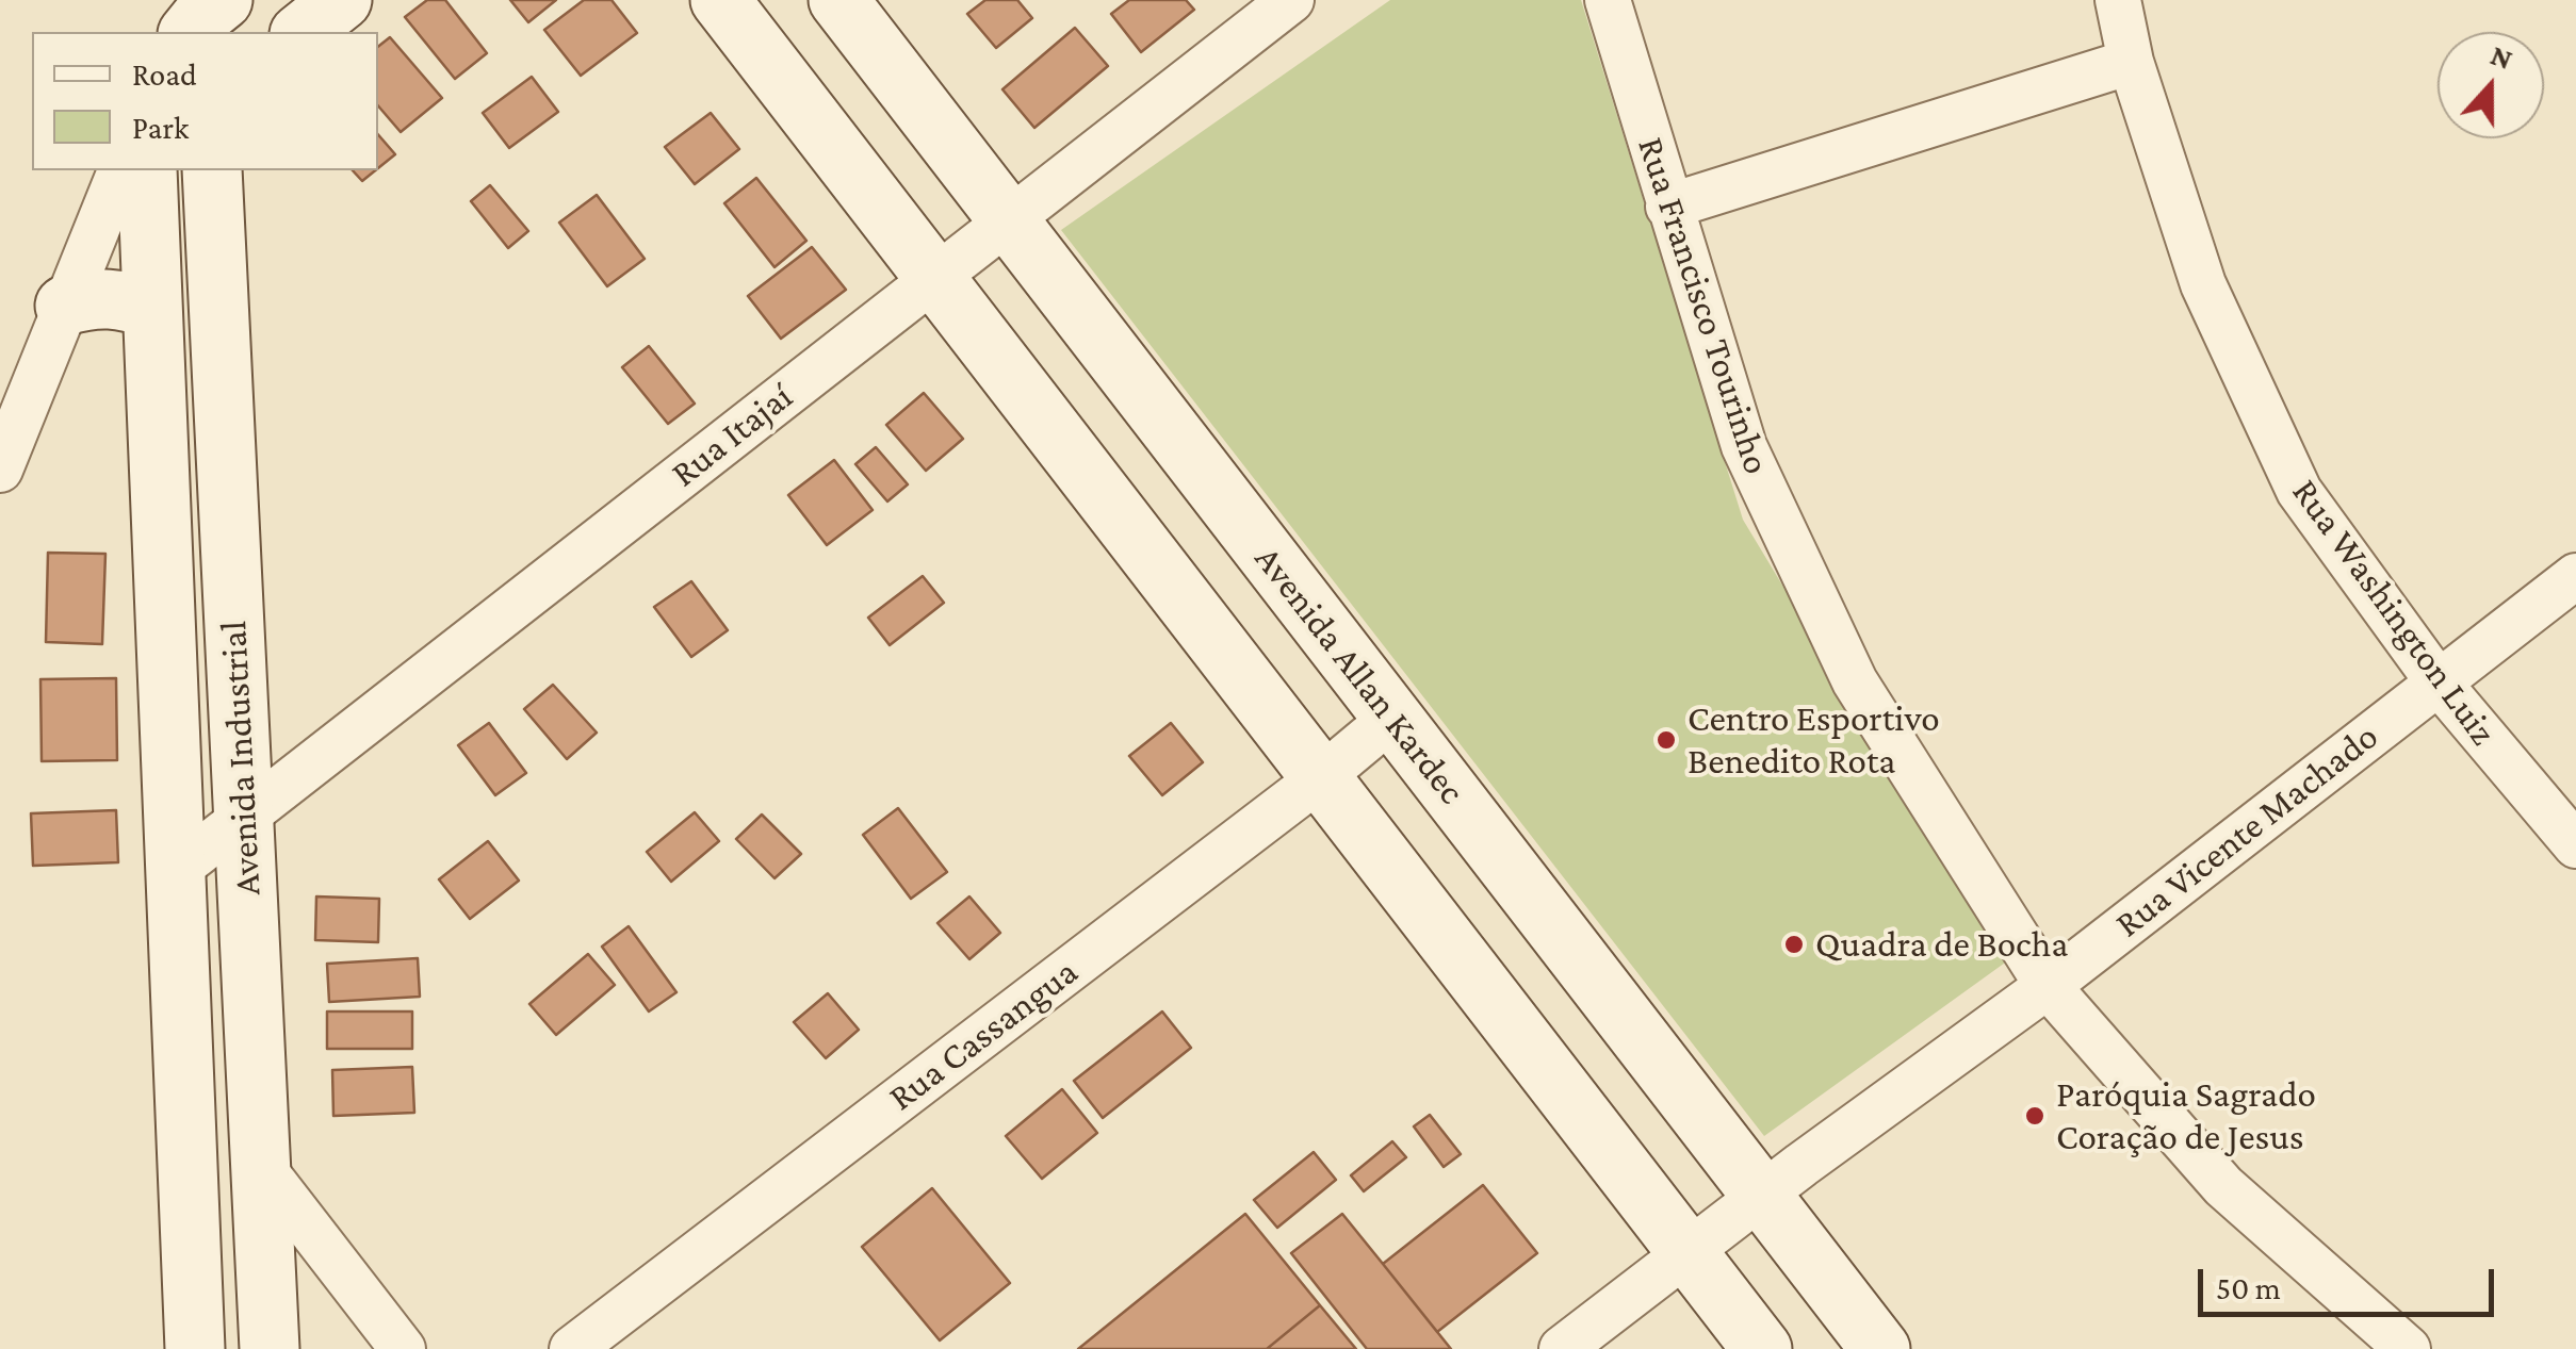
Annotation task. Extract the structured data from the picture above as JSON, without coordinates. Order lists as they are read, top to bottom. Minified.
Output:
{"streets":{"street":["Rua Francisco Tourinho","Rua Itajaí","Rua Washington Luiz","Avenida Allan Kardec","Avenida Industrial","Rua Vicente Machado","Rua Cassangua"]},"crossings":[["Rua Francisco Tourinho","Rua Vicente Machado"],["Rua Itajaí","Avenida Allan Kardec"],["Rua Itajaí","Avenida Industrial"],["Rua Washington Luiz","Rua Vicente Machado"],["Avenida Allan Kardec","Rua Vicente Machado"],["Avenida Allan Kardec","Rua Cassangua"]],"places":["Centro Esportivo Benedito Rota","Quadra de Bocha","Paróquia Sagrado Coração de Jesus"],"legend":["Road","Park"],"scale_bar":"50 m","north":"top"}
